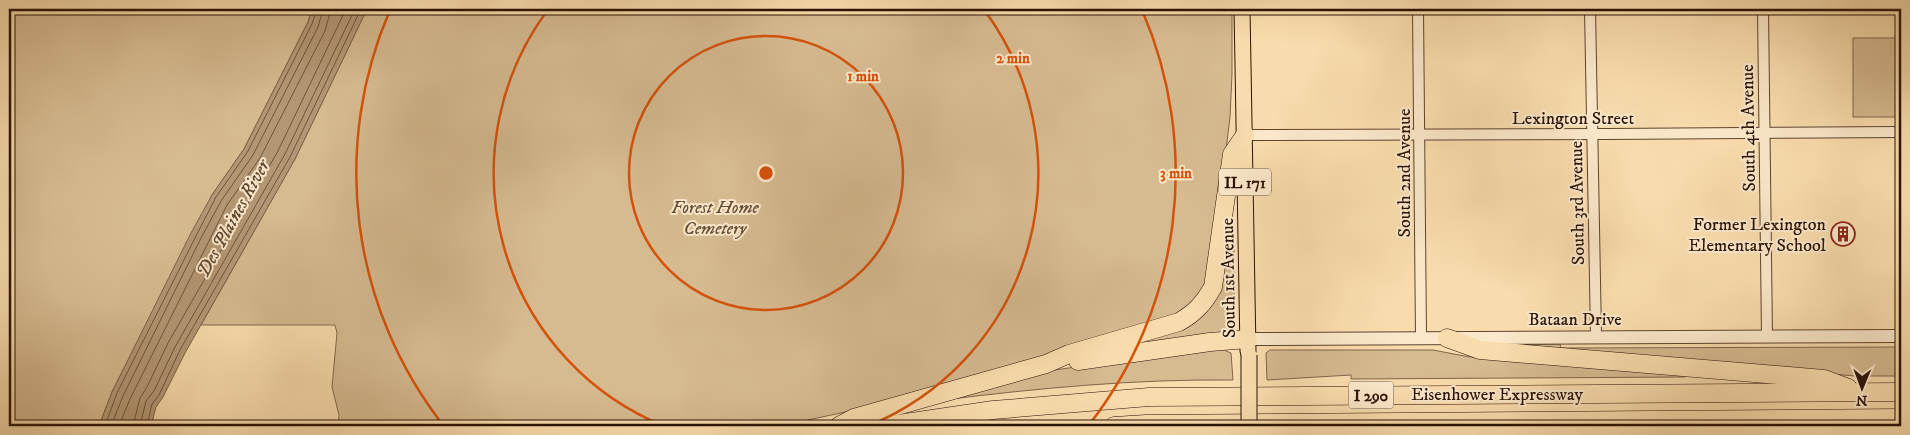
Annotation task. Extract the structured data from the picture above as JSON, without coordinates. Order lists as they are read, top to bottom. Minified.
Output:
{"streets":{"highway":["Eisenhower Expressway","I 290"],"main road":["IL 171","South 1st Avenue"],"street":["Lexington Street","South 4th Avenue","South 2nd Avenue","South 3rd Avenue","Bataan Drive"]},"crossings":[["Lexington Street","South 4th Avenue"],["Lexington Street","South 2nd Avenue"],["Lexington Street","South 3rd Avenue"],["Lexington Street","South 1st Avenue"],["South 4th Avenue","Bataan Drive"],["South 2nd Avenue","Bataan Drive"],["South 3rd Avenue","Bataan Drive"],["South 1st Avenue","Bataan Drive"]],"water":["Des Plaines River"],"parks":["Forest Home Cemetery"],"places":{"building":["Former Lexington Elementary School"]},"north":"bottom","rings":["2 min","1 min","3 min"]}
